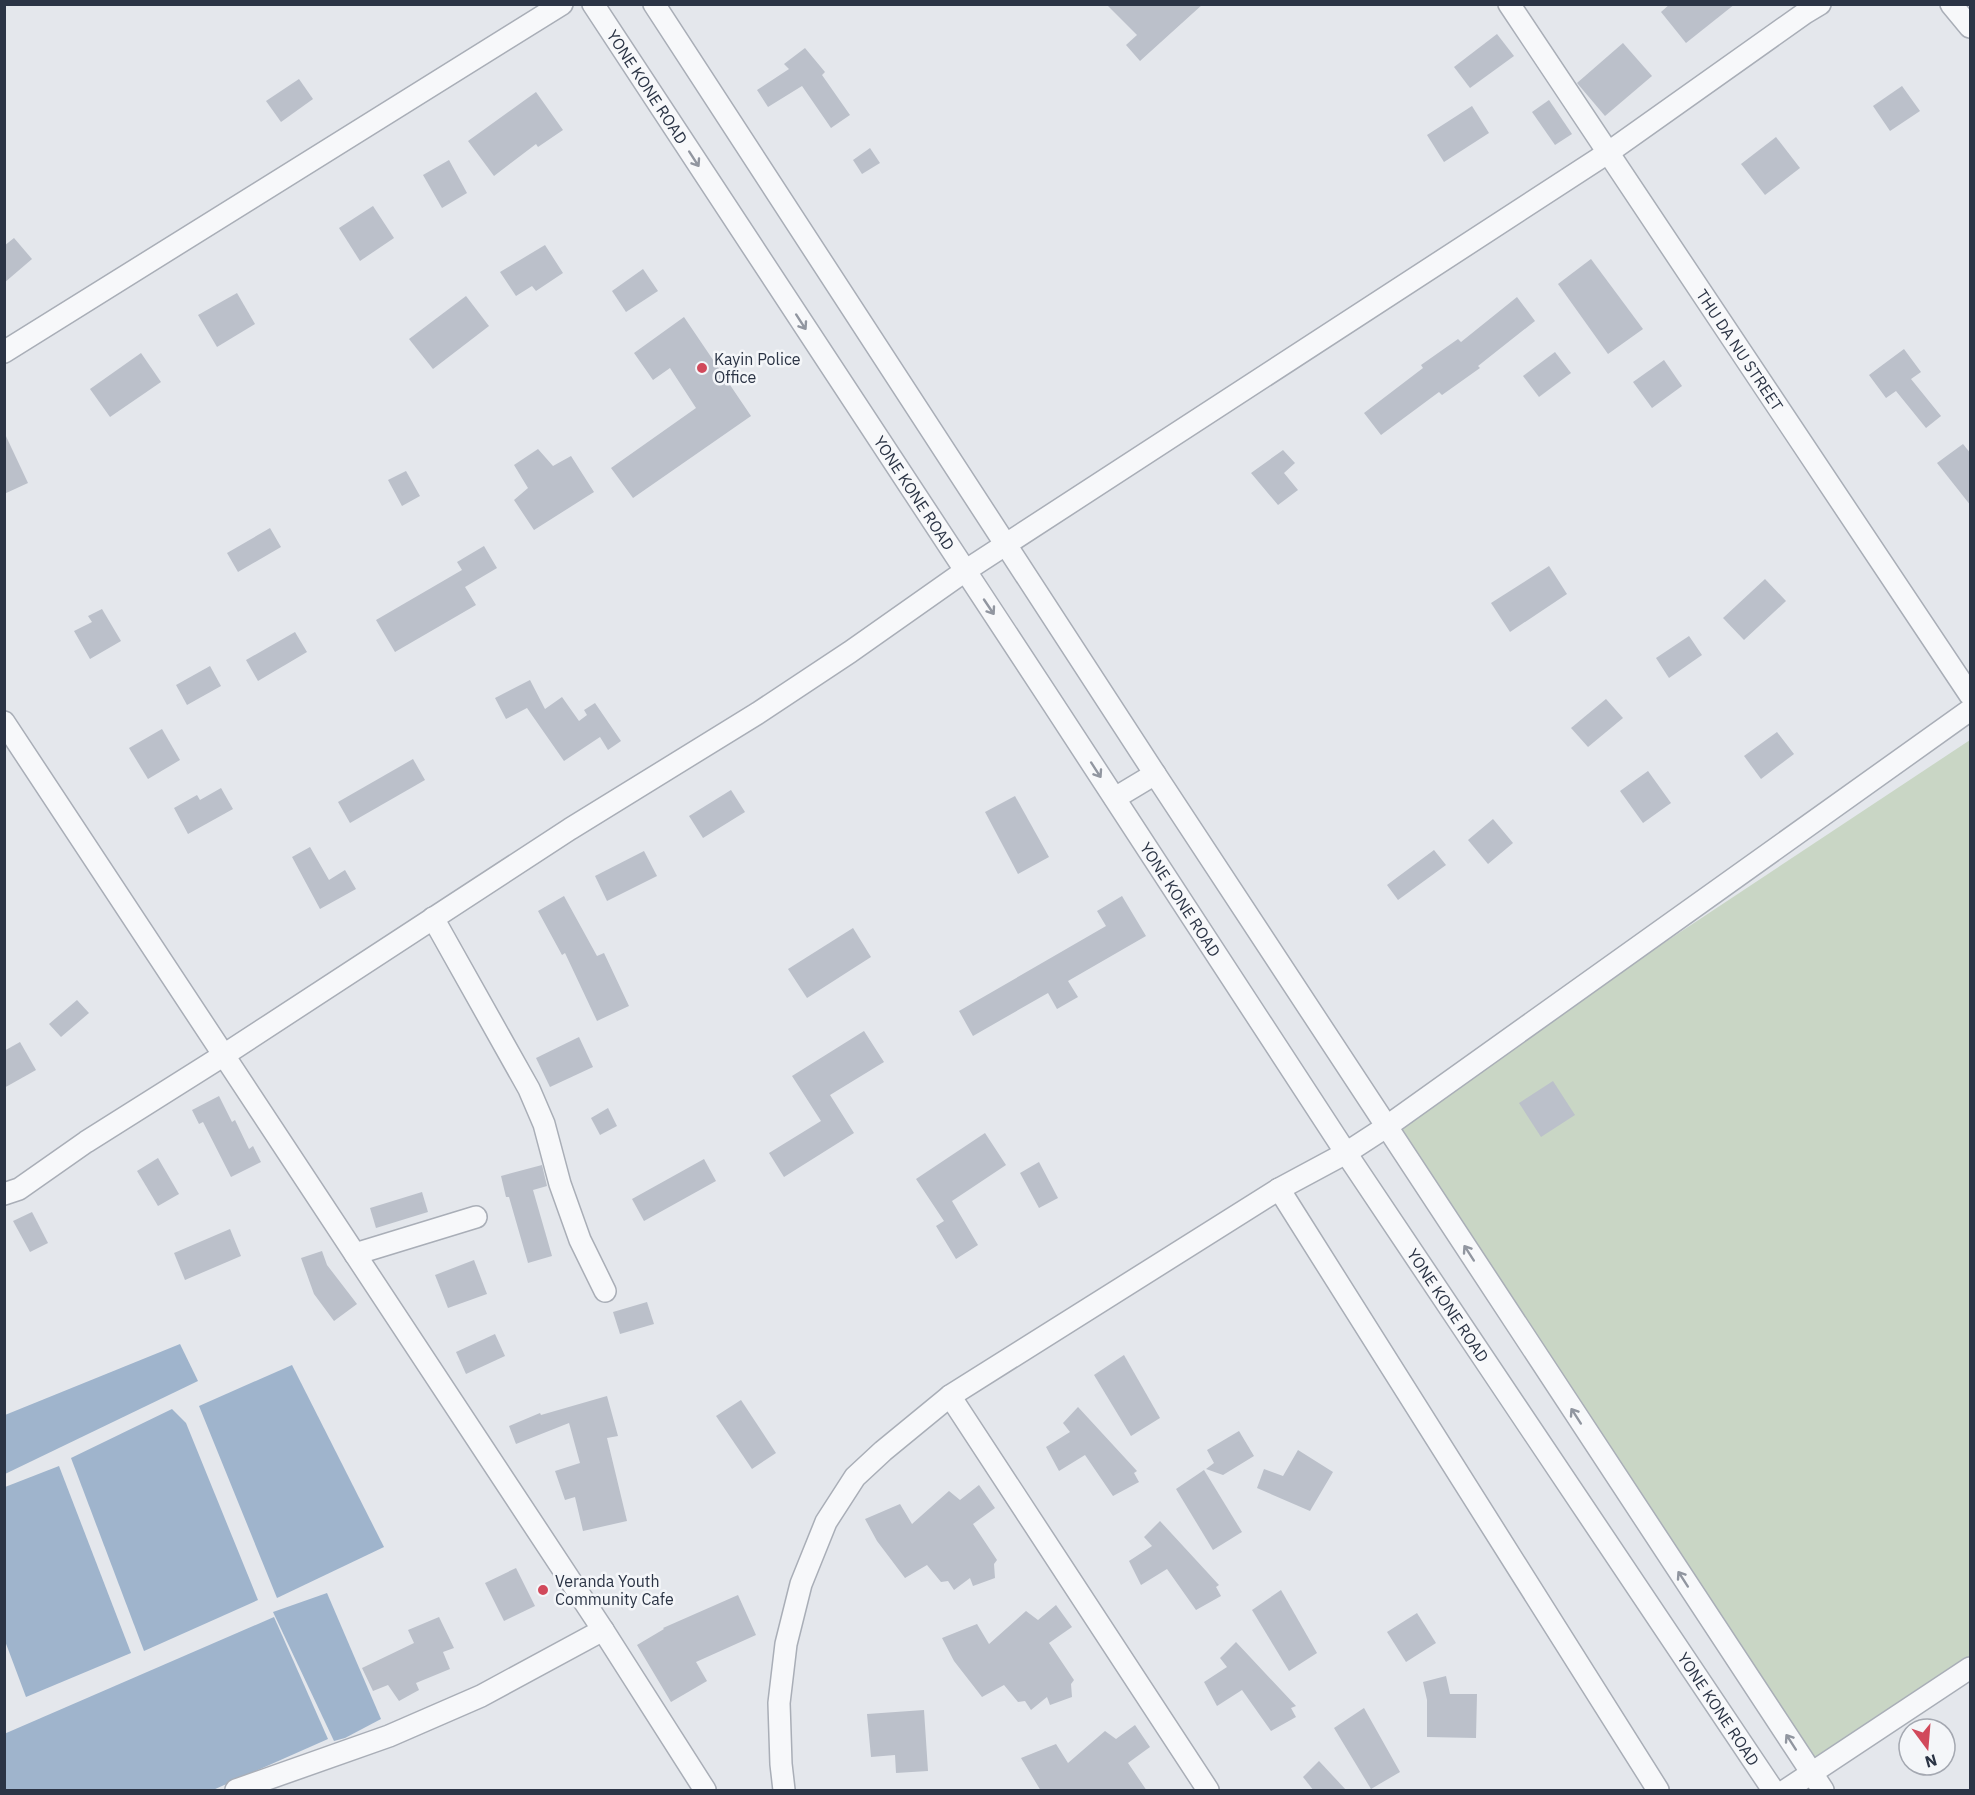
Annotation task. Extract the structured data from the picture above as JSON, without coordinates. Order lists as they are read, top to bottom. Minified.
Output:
{"streets":{"street":["YONE KONE ROAD","THU DA NU STREET"]},"places":["Kayin Police Office","Veranda Youth Community Cafe"],"north":"bottom"}
